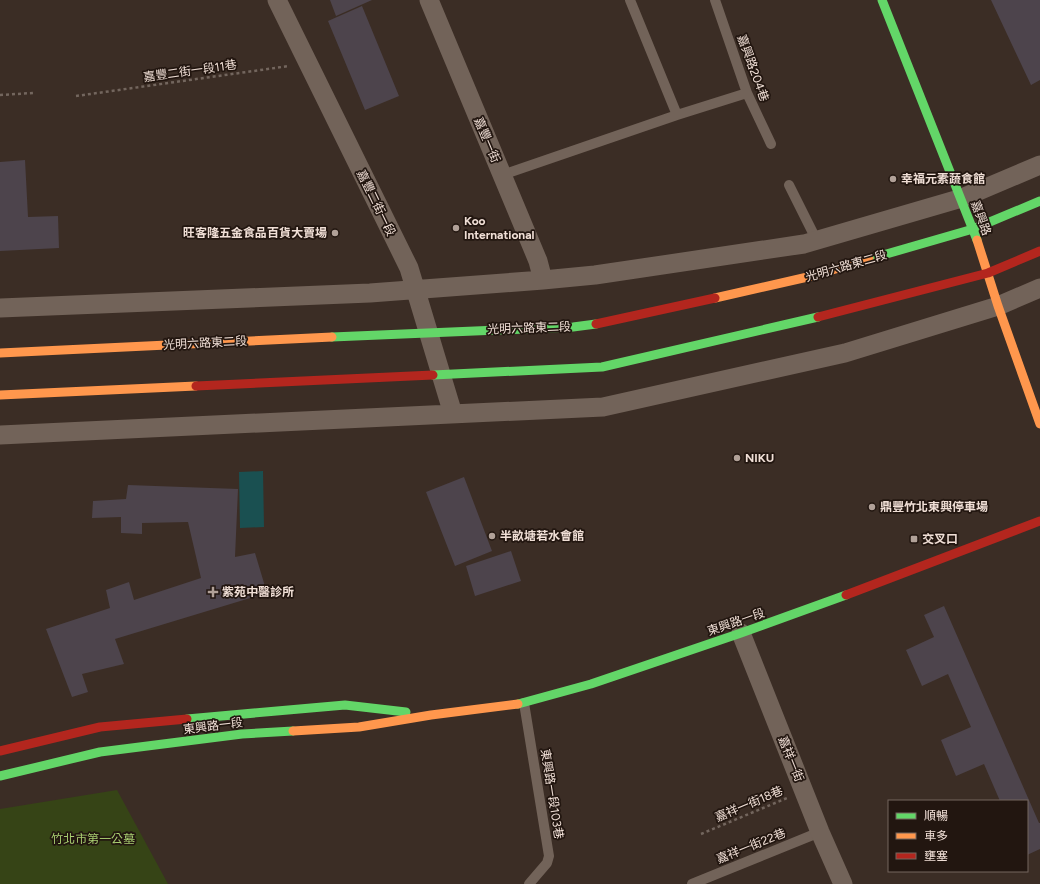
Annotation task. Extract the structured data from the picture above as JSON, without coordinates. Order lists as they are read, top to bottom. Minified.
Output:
{"streets":{"main road":["嘉興路","光明六路東二段","東興路一段"],"street":["嘉豐一街","嘉豐二街一段","嘉祥一街"],"lane":["嘉興路204巷","東興路一段103巷","嘉祥一街22巷"],"path":["嘉豐二街一段11巷","嘉祥一街18巷"]},"crossings":[["嘉豐二街一段11巷","嘉豐二街一段"],["嘉豐二街一段","光明六路東二段"],["嘉興路","光明六路東二段"],["東興路一段","嘉祥一街"],["東興路一段","東興路一段103巷"],["嘉祥一街","嘉祥一街18巷"],["嘉祥一街","嘉祥一街22巷"]],"parks":["竹北市第一公墓"],"places":{"other":["幸福元素蔬食館","Koo International","旺客隆五金食品百貨大賣場","NIKU","鼎豐竹北東興停車場","半畝塘若水會館"],"transit":["交叉口"],"health":["紫苑中醫診所"]},"legend":["順暢","車多","壅塞"]}
